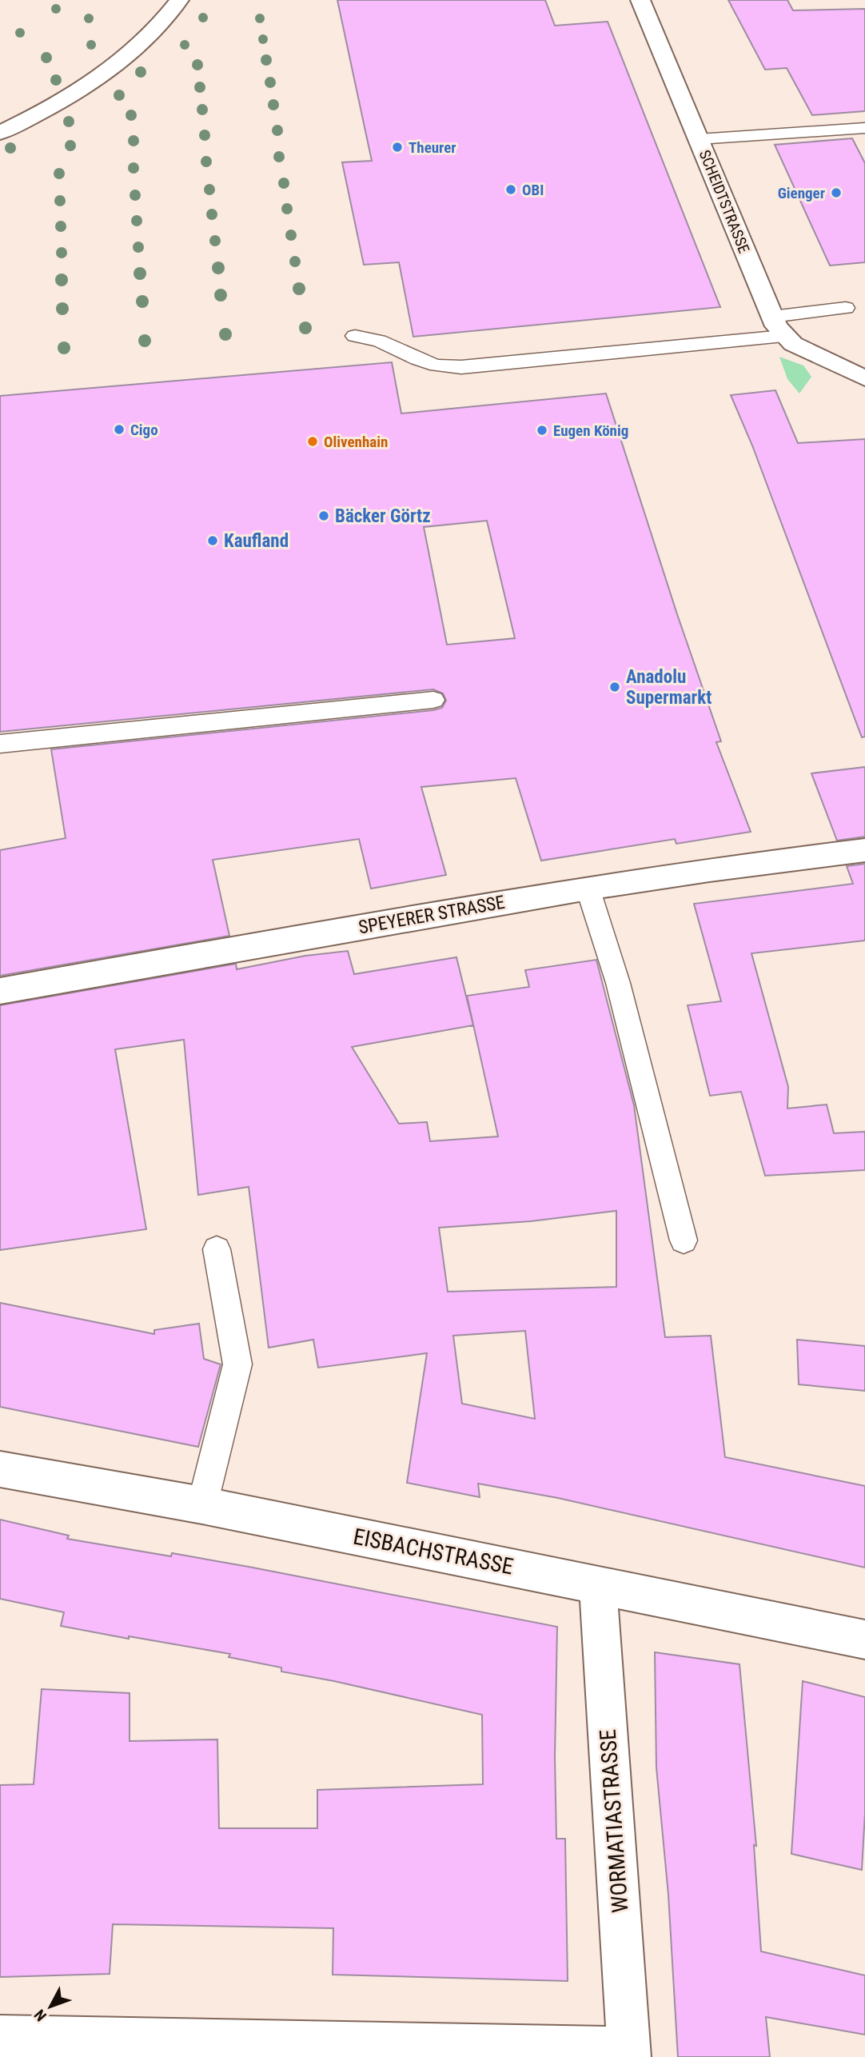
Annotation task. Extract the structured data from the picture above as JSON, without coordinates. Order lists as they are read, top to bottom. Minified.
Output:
{"streets":{"street":["SCHEIDTSTRASSE","SPEYERER STRASSE","EISBACHSTRASSE","WORMATIASTRASSE"]},"crossings":[["EISBACHSTRASSE","WORMATIASTRASSE"]],"places":["Theurer","OBI","Gienger","Cigo","Eugen König","Olivenhain","Bäcker Görtz","Kaufland","Anadolu Supermarkt"],"north":"bottom left"}
